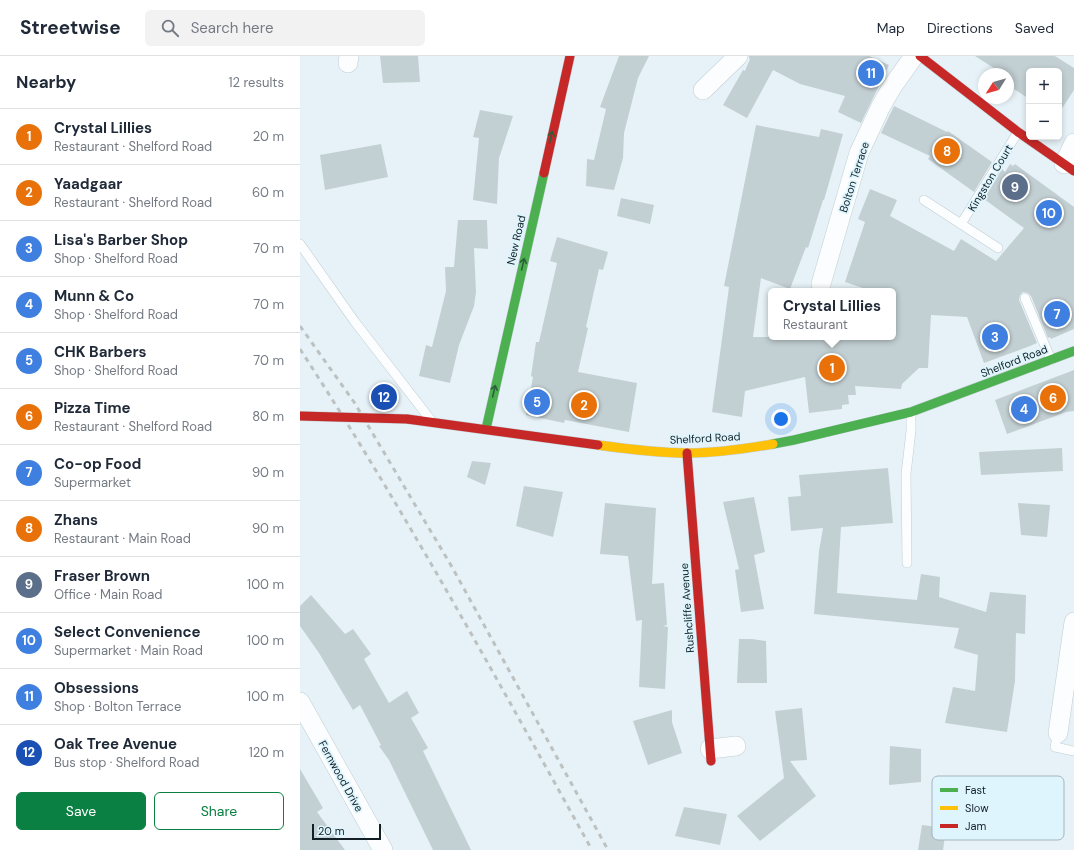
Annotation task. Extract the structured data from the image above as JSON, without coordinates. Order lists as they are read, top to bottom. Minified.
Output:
{"streets":{"street":["Bolton Terrace","New Road","Shelford Road","Rushcliffe Avenue","Fernwood Drive"],"lane":["Kingston Court"]},"crossings":[["New Road","Shelford Road"],["Shelford Road","Rushcliffe Avenue"]],"one_way":["New Road"],"legend":["Fast","Slow","Jam"],"scale_bar":"20 m","north":"bottom left","page":{"header":"Streetwise","search":"Search here","nav":["Map","Directions","Saved"],"heading":["Nearby","12 results"],"pins":["11","8","9","10","7","3","1","12","6","5","2","4"],"map_buttons":["+","−"],"list":[{"mark":"1","name":"Crystal Lillies","note":"Restaurant · Shelford Road","value":"20 m"},{"mark":"2","name":"Yaadgaar","note":"Restaurant · Shelford Road","value":"60 m"},{"mark":"3","name":"Lisa's Barber Shop","note":"Shop · Shelford Road","value":"70 m"},{"mark":"4","name":"Munn & Co","note":"Shop · Shelford Road","value":"70 m"},{"mark":"5","name":"CHK Barbers","note":"Shop · Shelford Road","value":"70 m"},{"mark":"6","name":"Pizza Time","note":"Restaurant · Shelford Road","value":"80 m"},{"mark":"7","name":"Co-op Food","note":"Supermarket","value":"90 m"},{"mark":"8","name":"Zhans","note":"Restaurant · Main Road","value":"90 m"},{"mark":"9","name":"Fraser Brown","note":"Office · Main Road","value":"100 m"},{"mark":"10","name":"Select Convenience","note":"Supermarket · Main Road","value":"100 m"},{"mark":"11","name":"Obsessions","note":"Shop · Bolton Terrace","value":"100 m"},{"mark":"12","name":"Oak Tree Avenue","note":"Bus stop · Shelford Road","value":"120 m"}],"popup":["Crystal Lillies","Restaurant"],"buttons":["Save","Share"],"scale":"20 m"}}
